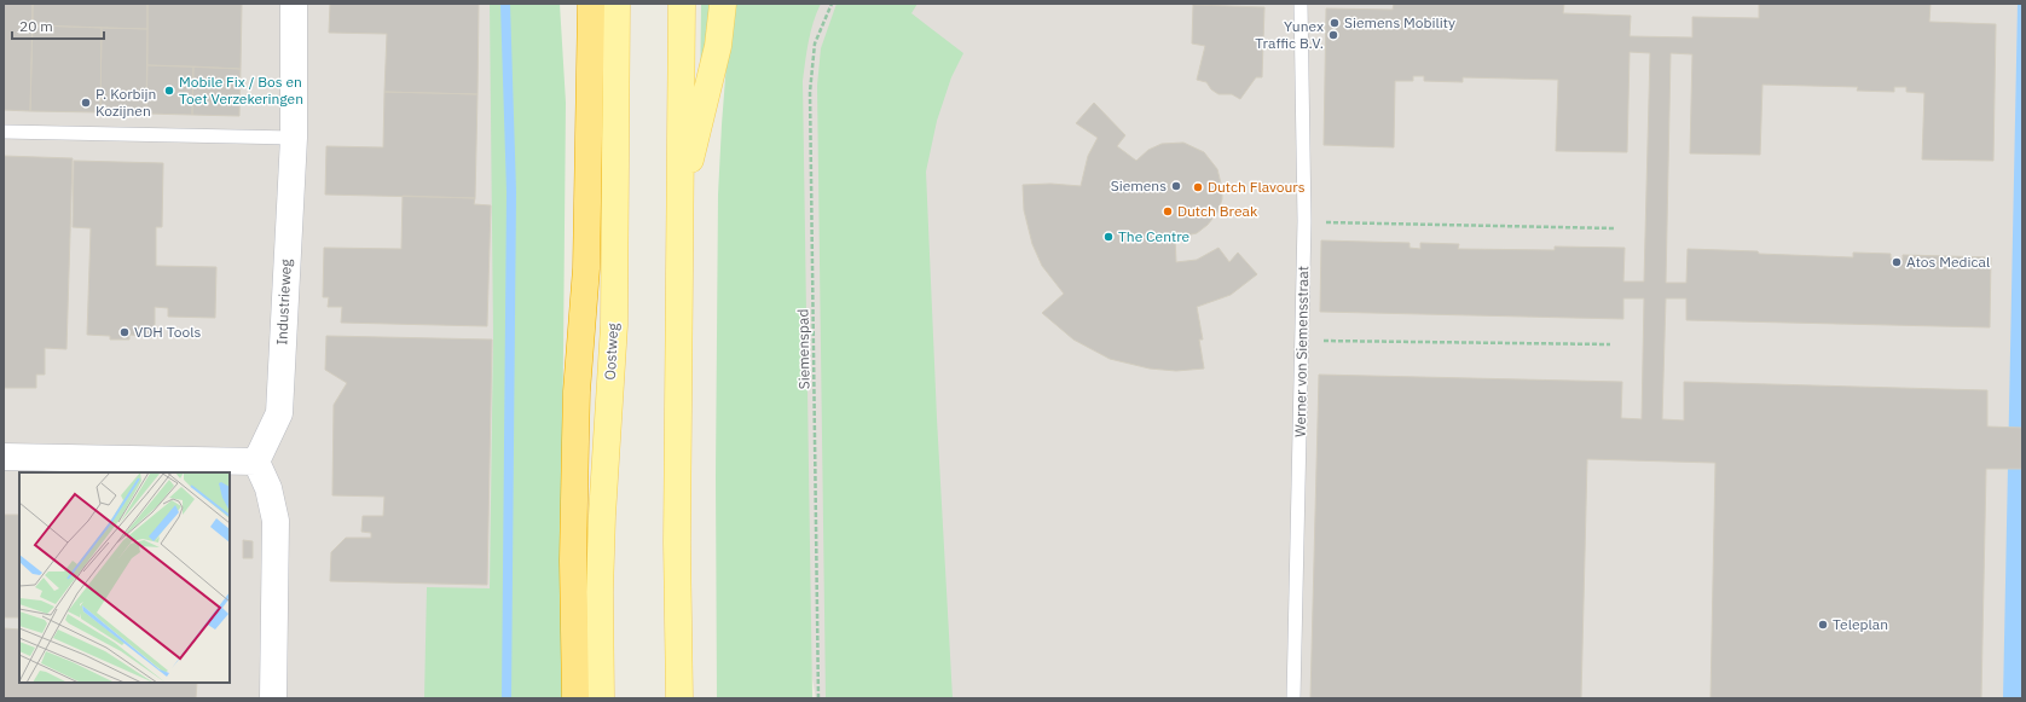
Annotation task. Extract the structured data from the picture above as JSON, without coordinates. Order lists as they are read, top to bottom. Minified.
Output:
{"streets":{"main road":["Oostweg"],"street":["Industrieweg"],"lane":["Werner von Siemensstraat"],"path":["Siemenspad"]},"places":["Siemens Mobility","Yunex Traffic B.V.","Mobile Fix / Bos en Toet Verzekeringen","P. Korbijn Kozijnen","Siemens","Dutch Flavours","Dutch Break","The Centre","Atos Medical","VDH Tools","Teleplan"],"scale_bar":"20 m"}
